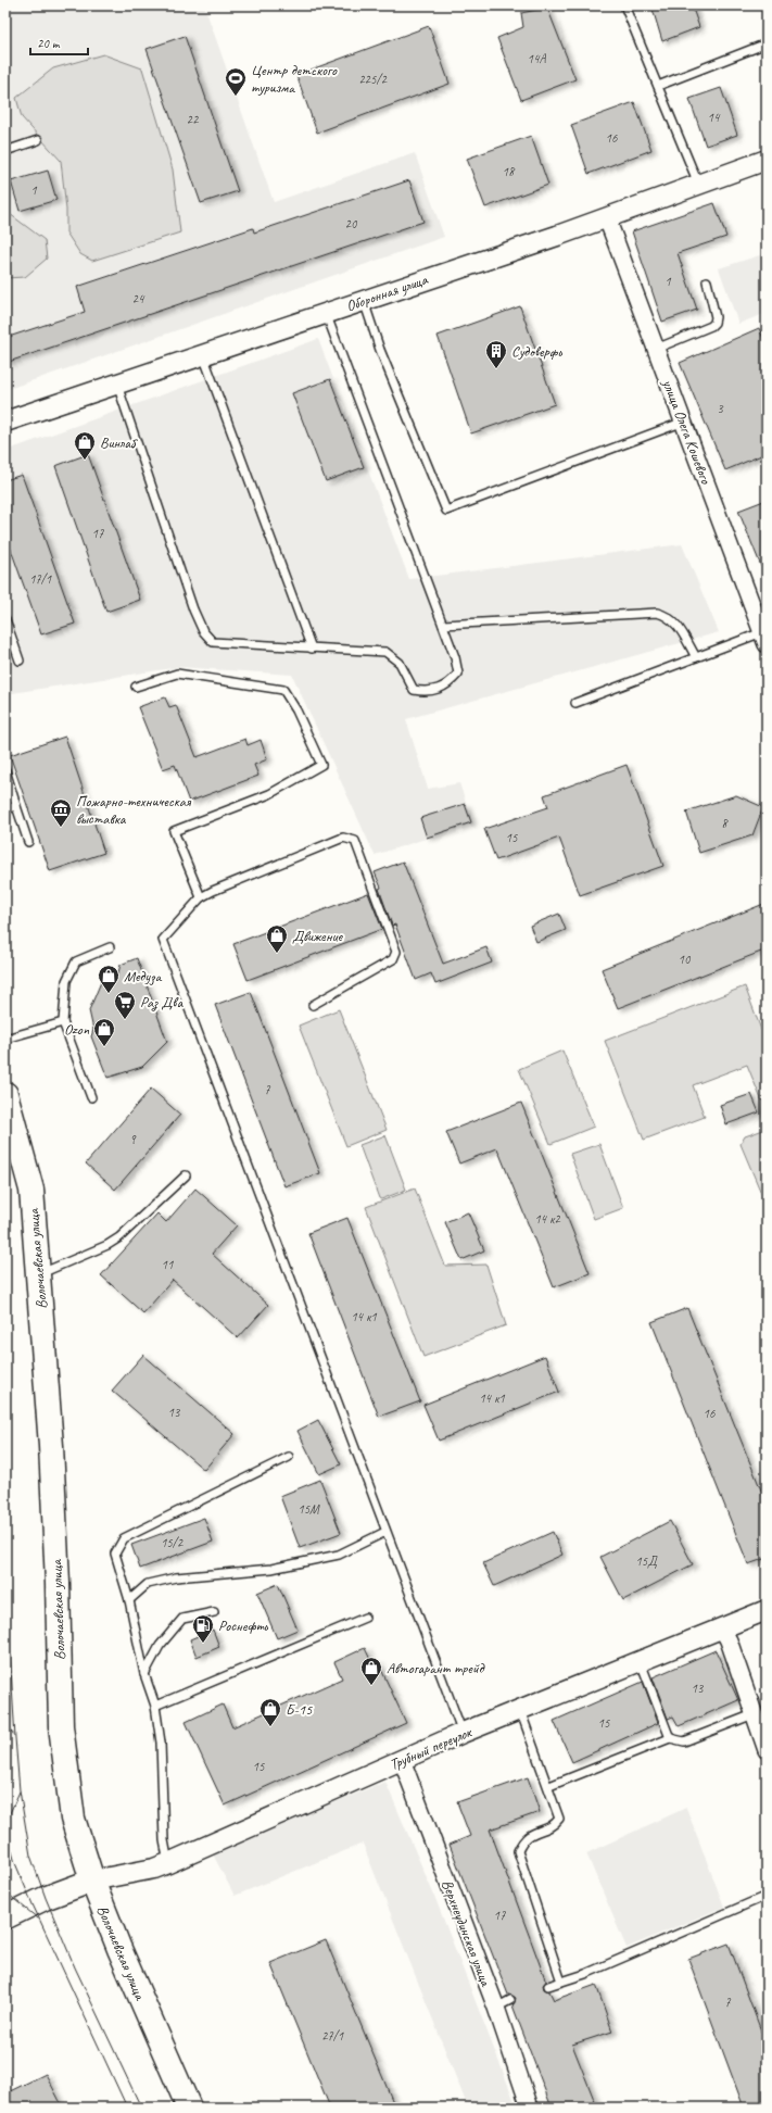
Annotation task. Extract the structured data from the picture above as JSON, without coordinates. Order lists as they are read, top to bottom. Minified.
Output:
{"streets":{"main road":["Волочаевская улица"],"street":["Оборонная улица","улица Олега Кошевого","Трубный переулок","Верхнеудинская улица"]},"crossings":[["Оборонная улица","улица Олега Кошевого"],["Волочаевская улица","Трубный переулок"],["Трубный переулок","Верхнеудинская улица"]],"places":{"sports":["Центр детского туризма"],"building":["Судоверфь"],"shop":["Винлаб","Движение","Медуза","Ozon","Автогарант трейд","Б-15"],"museum":["Пожарно-техническая выставка"],"supermarket":["Раз Два"],"fuel station":["Роснефть"]},"house_numbers":["14А","225/2","14","22","16","18","1","20","1","24","3","17","17/1","8","15","10","7","9","14 к2","11","14 к1","14 к1","13","16","15М","15/2","15Д","13","15","15","17","7","27/1"],"scale_bar":"20 m"}
